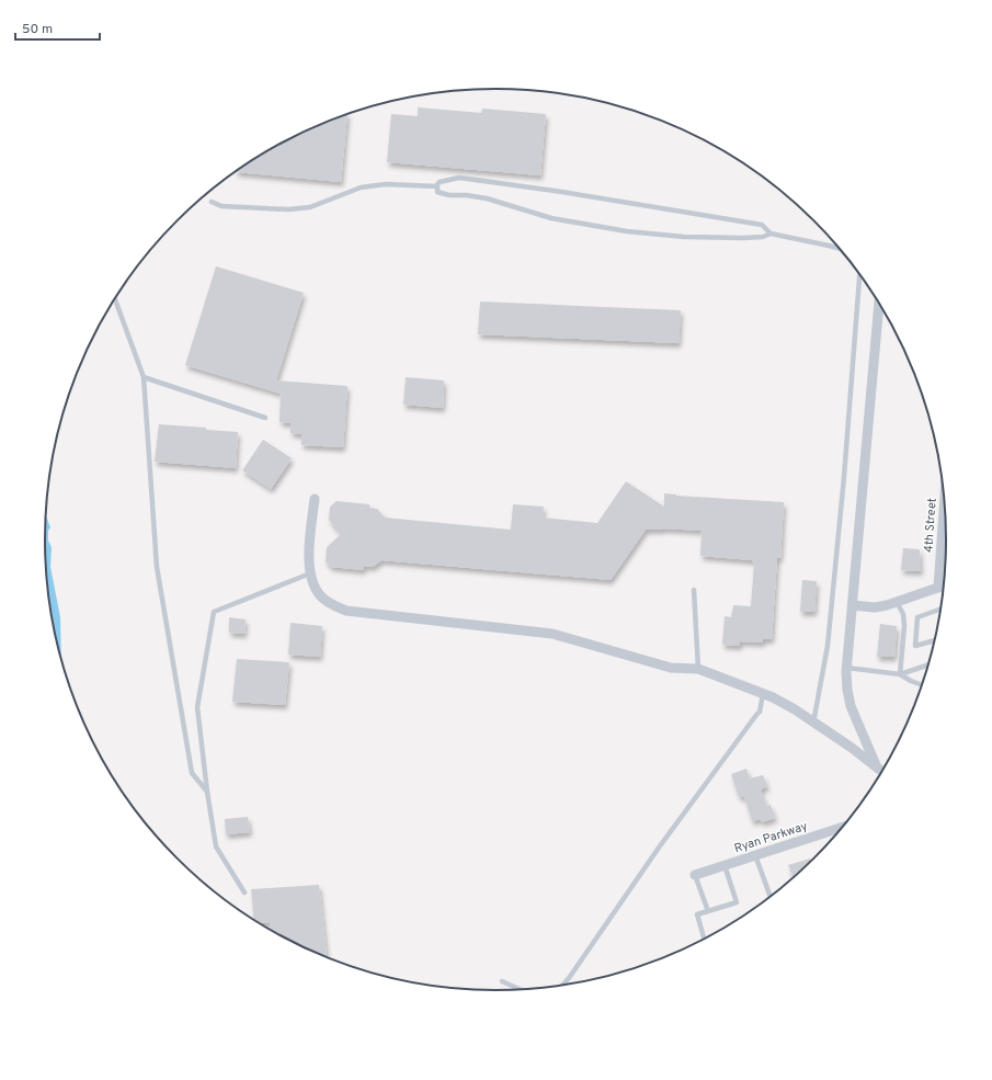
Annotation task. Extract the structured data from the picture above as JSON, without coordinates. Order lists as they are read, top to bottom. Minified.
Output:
{"streets":{"street":["4th Street","Ryan Parkway"]},"scale_bar":"50 m"}
